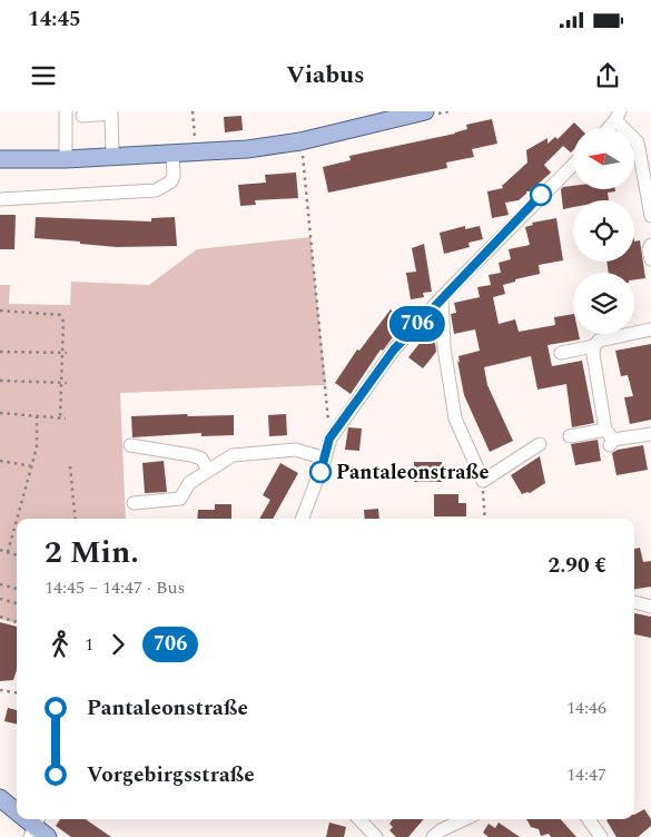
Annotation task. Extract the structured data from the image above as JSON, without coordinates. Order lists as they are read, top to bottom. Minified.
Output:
{"places":["Pantaleonstraße"],"lines":["bus line 706"],"north":"left","page":{"status":"14:45","header":"Viabus","on_map":"706","heading":["2 Min.","14:45 – 14:47 · Bus","2.90 €"],"legs":["1","706"],"list":[{"name":"Pantaleonstraße","value":"14:46"},{"name":"Vorgebirgsstraße","value":"14:47"}]}}
